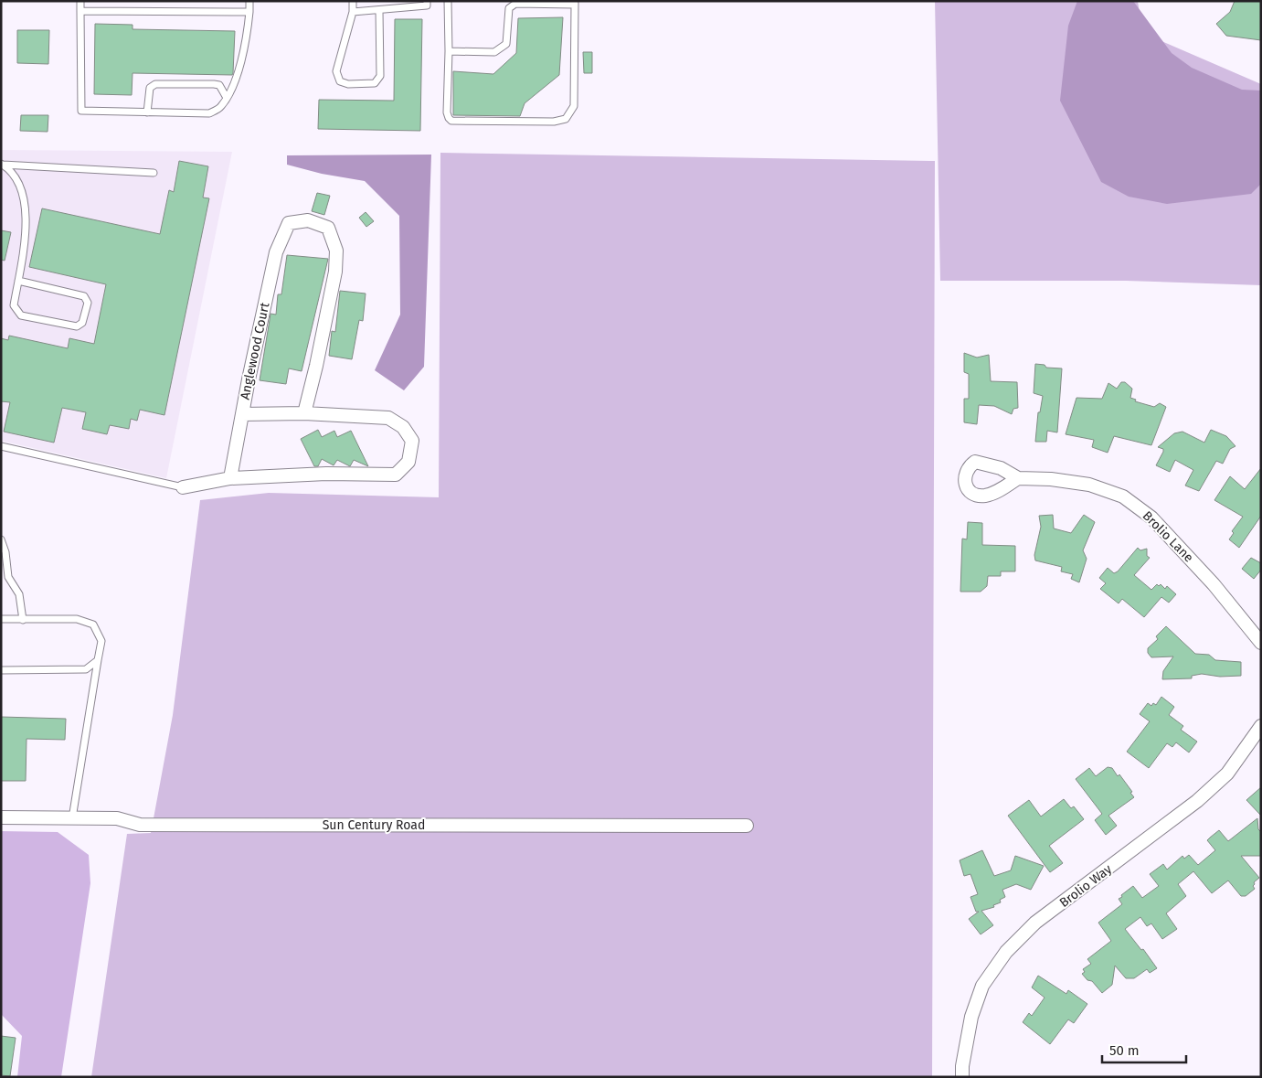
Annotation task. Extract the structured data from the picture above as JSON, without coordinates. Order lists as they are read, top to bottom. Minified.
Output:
{"streets":{"street":["Anglewood Court","Brolio Lane","Sun Century Road","Brolio Way"]},"scale_bar":"50 m"}
